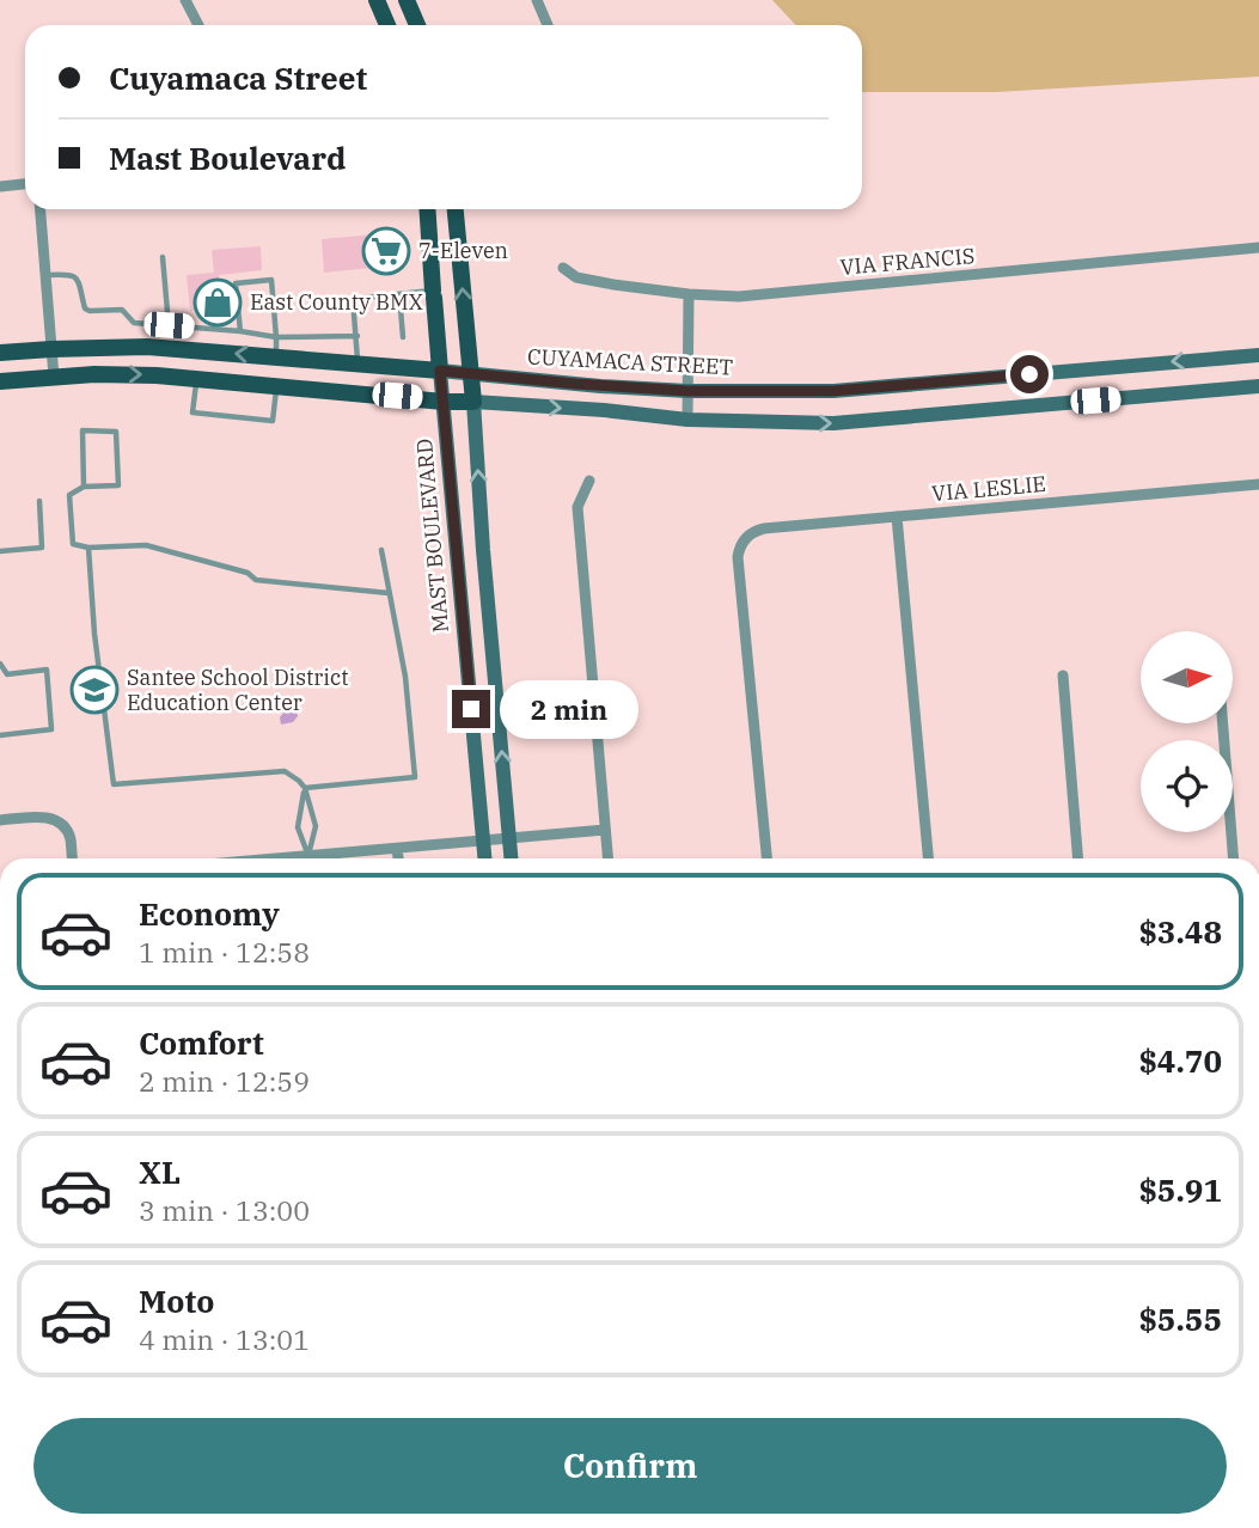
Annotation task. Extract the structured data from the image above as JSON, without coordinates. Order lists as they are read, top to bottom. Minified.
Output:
{"streets":{"main road":["CUYAMACA STREET","MAST BOULEVARD"],"street":["VIA FRANCIS","VIA LESLIE"]},"crossings":[["CUYAMACA STREET","MAST BOULEVARD"]],"places":{"supermarket":["7-Eleven"],"shop":["East County BMX"],"school or university":["Santee School District Education Center"]},"north":"right","page":{"banner":["Cuyamaca Street","Mast Boulevard"],"bubble":"2 min","list":[{"name":"Economy","note":"1 min · 12:58","value":"$3.48"},{"name":"Comfort","note":"2 min · 12:59","value":"$4.70"},{"name":"XL","note":"3 min · 13:00","value":"$5.91"},{"name":"Moto","note":"4 min · 13:01","value":"$5.55"}],"buttons":"Confirm"}}
